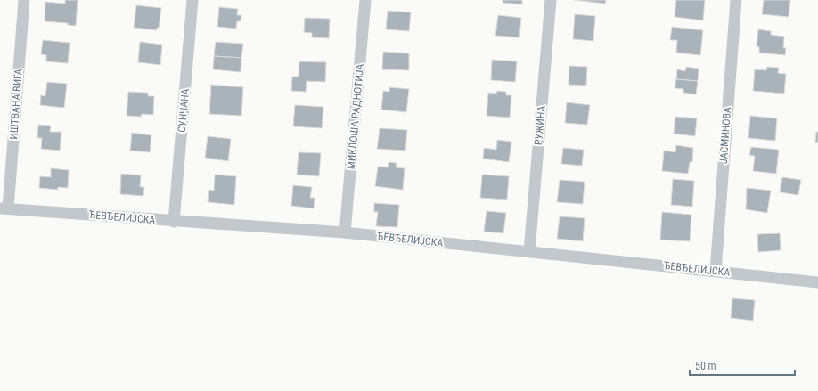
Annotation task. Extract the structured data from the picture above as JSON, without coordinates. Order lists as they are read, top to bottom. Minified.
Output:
{"streets":{"street":["ИШТВАНА ВИГА","СУНЧАНА","МИКЛОША РАДНОТИЈА","РУЖИНА","ЈАСМИНОВА","ЂЕВЂЕЛИЈСКА"]},"crossings":[["ИШТВАНА ВИГА","ЂЕВЂЕЛИЈСКА"],["СУНЧАНА","ЂЕВЂЕЛИЈСКА"],["МИКЛОША РАДНОТИЈА","ЂЕВЂЕЛИЈСКА"],["РУЖИНА","ЂЕВЂЕЛИЈСКА"],["ЈАСМИНОВА","ЂЕВЂЕЛИЈСКА"]],"scale_bar":"50 m"}
